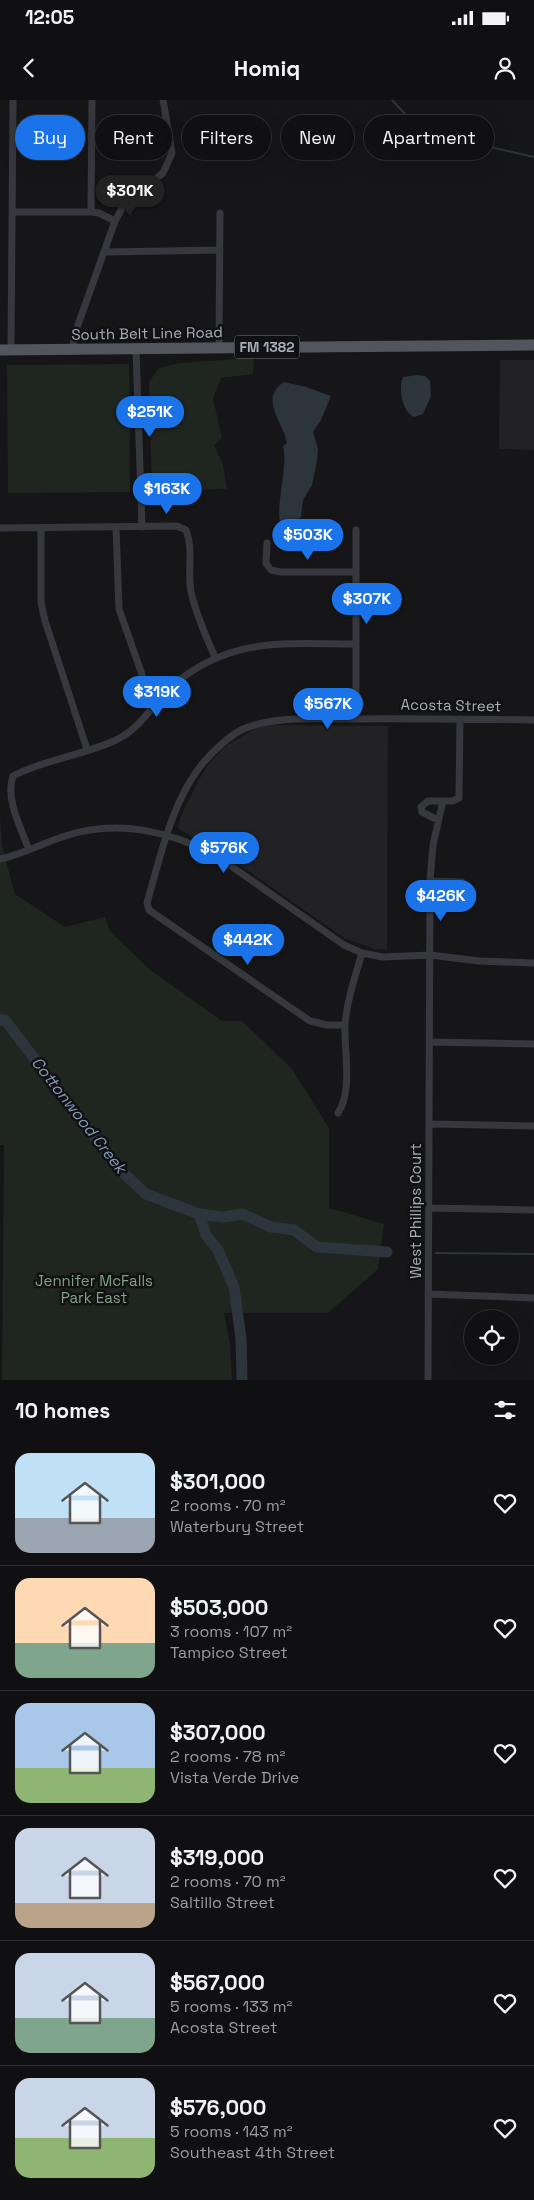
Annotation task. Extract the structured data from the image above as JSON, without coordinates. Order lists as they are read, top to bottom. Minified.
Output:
{"streets":{"main road":["South Belt Line Road","FM 1382"],"street":["Acosta Street","West Phillips Court"]},"water":["Cottonwood Creek"],"parks":["Jennifer McFalls Park East"],"page":{"status":"12:05","header":"Homiq","chip":["Buy","Rent","Filters","New","Apartment"],"price":["$301K","$251K","$163K","$503K","$307K","$319K","$567K","$576K","$426K","$442K"],"heading":"10 homes","list":[{"name":"$301,000","note":"2 rooms · 70 m² · Waterbury Street"},{"name":"$503,000","note":"3 rooms · 107 m² · Tampico Street"},{"name":"$307,000","note":"2 rooms · 78 m² · Vista Verde Drive"},{"name":"$319,000","note":"2 rooms · 70 m² · Saltillo Street"},{"name":"$567,000","note":"5 rooms · 133 m² · Acosta Street"},{"name":"$576,000","note":"5 rooms · 143 m² · Southeast 4th Street"}]}}
